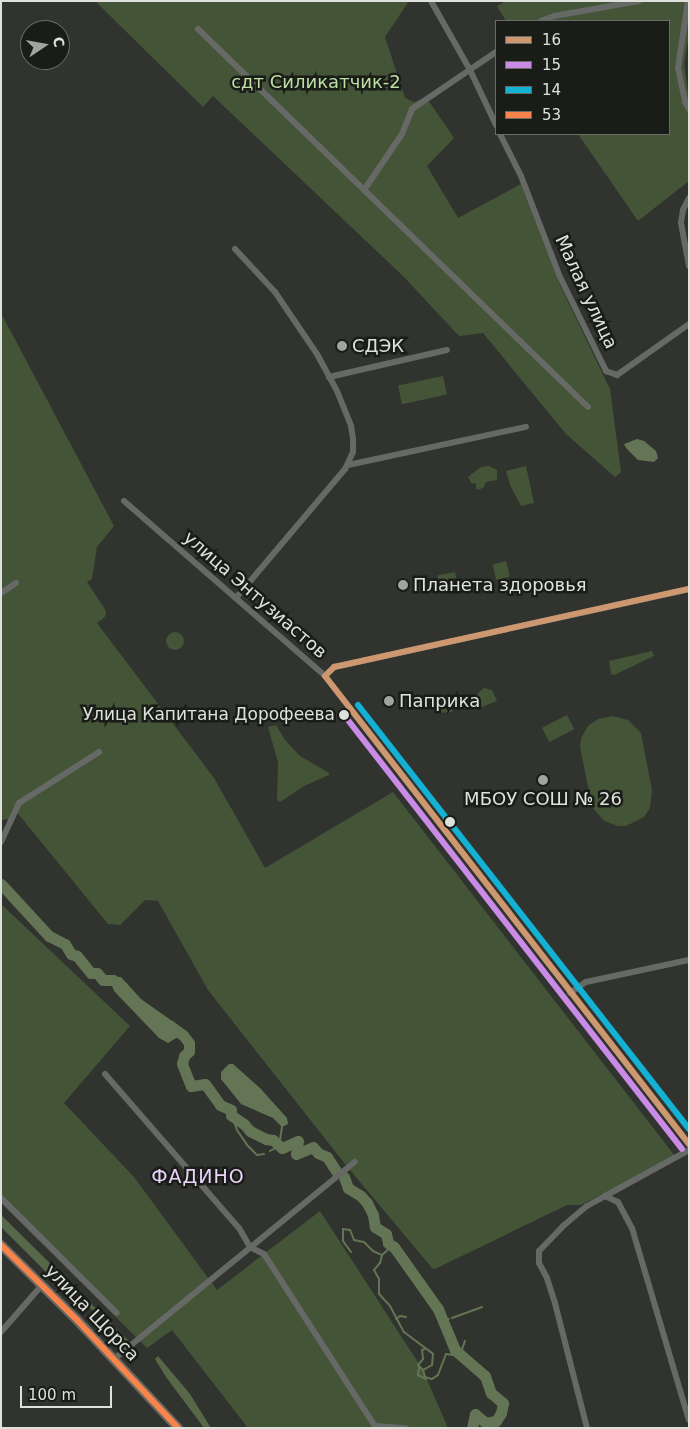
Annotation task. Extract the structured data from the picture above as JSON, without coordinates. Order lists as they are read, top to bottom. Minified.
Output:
{"streets":{"main road":["улица Щорса"],"street":["Малая улица","улица Энтузиастов"]},"districts":["ФАДИНО"],"parks":["сдт Силикатчик-2"],"places":["СДЭК","Планета здоровья","Паприка","Улица Капитана Дорофеева","МБОУ СОШ № 26"],"lines":["transit line 16","transit line 14","transit line 15","transit line 53"],"legend":["16","15","14","53"],"scale_bar":"100 m","north":"right"}
